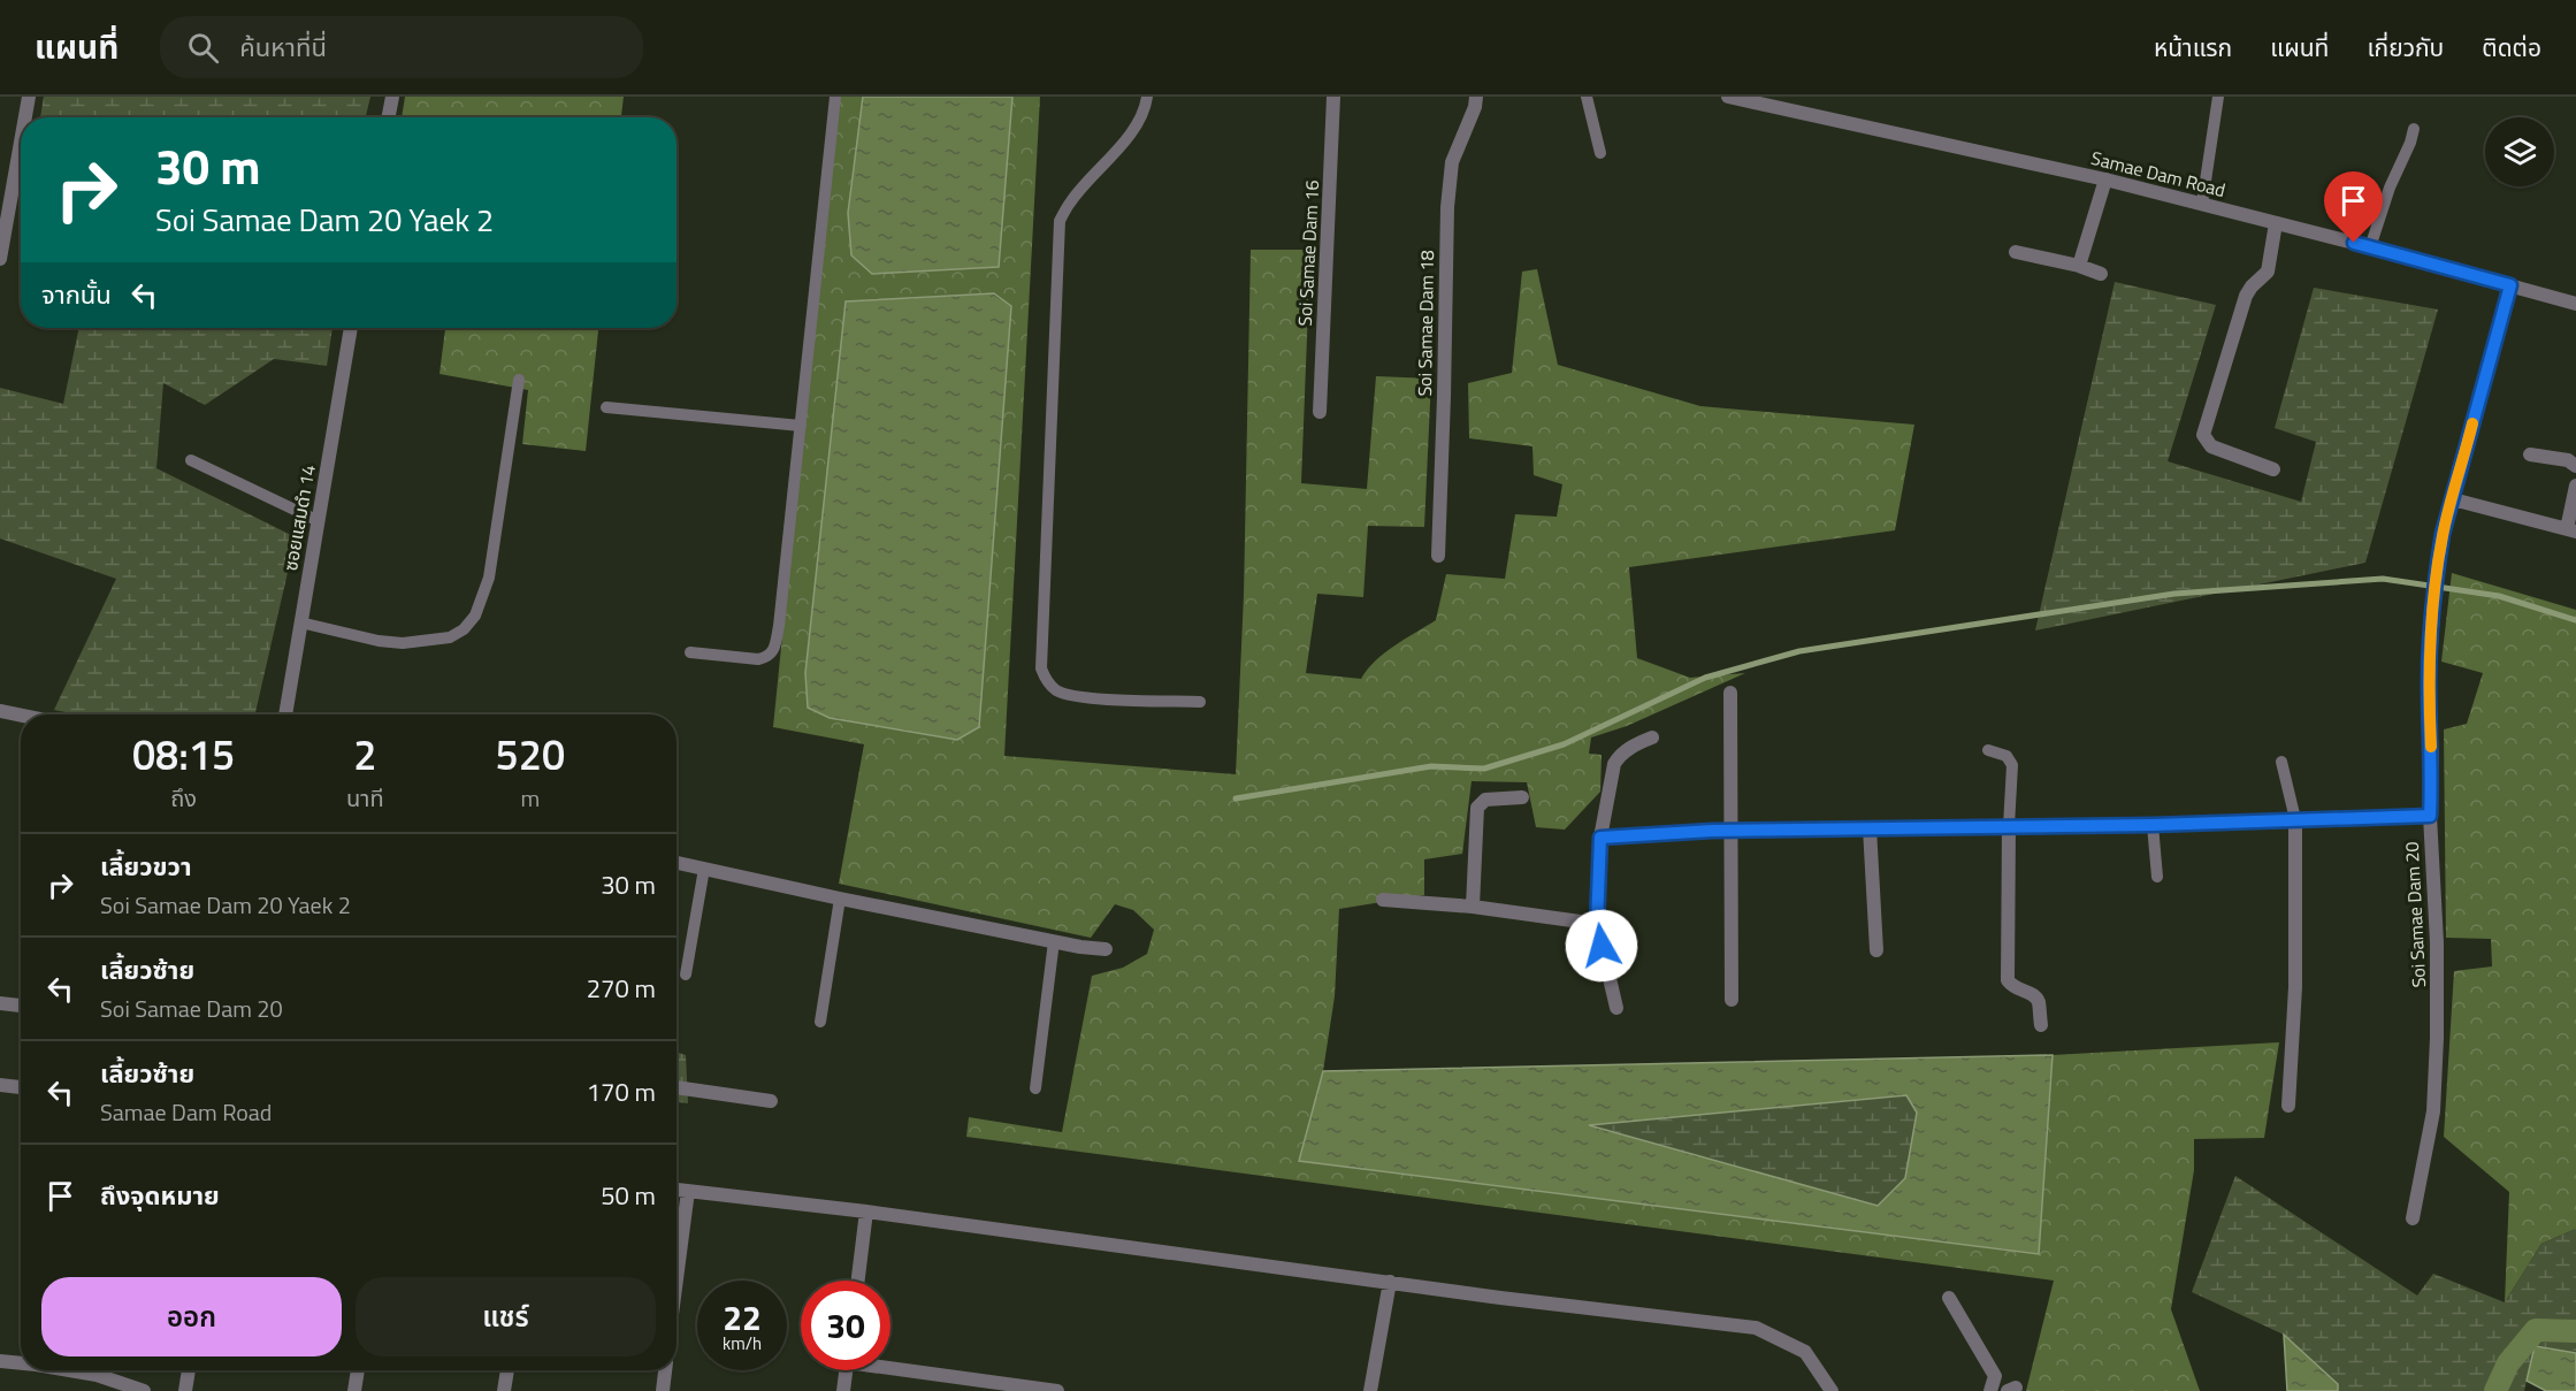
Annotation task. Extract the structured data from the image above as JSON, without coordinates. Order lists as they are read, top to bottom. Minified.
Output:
{"streets":{"street":["Samae Dam Road","Soi Samae Dam 16","Soi Samae Dam 18","ซอยแสมดำ 14","Soi Samae Dam 20"]},"crossings":[["Samae Dam Road","Soi Samae Dam 20"]],"page":{"header":"แผนที่","search":"ค้นหาที่นี่","nav":["หน้าแรก","แผนที่","เกี่ยวกับ","ติดต่อ"],"turn":["30 m","Soi Samae Dam 20 Yaek 2"],"then":"จากนั้น","eta":["08:15","ถึง","2","นาที","520","m"],"list":[{"name":"เลี้ยวขวา","note":"Soi Samae Dam 20 Yaek 2","value":"30 m"},{"name":"เลี้ยวซ้าย","note":"Soi Samae Dam 20","value":"270 m"},{"name":"เลี้ยวซ้าย","note":"Samae Dam Road","value":"170 m"},{"name":"ถึงจุดหมาย","value":"50 m"}],"buttons":["ออก","แชร์"],"speed":"22 km/h","limit":"30"}}
